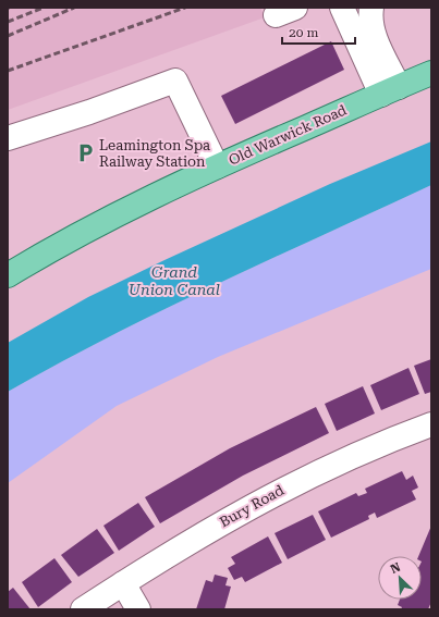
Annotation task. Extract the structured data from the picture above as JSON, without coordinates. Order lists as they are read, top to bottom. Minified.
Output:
{"streets":{"main road":["Old Warwick Road"],"street":["Bury Road"]},"water":["Grand Union Canal"],"places":{"parking":["Leamington Spa Railway Station"]},"scale_bar":"20 m","north":"top left"}
